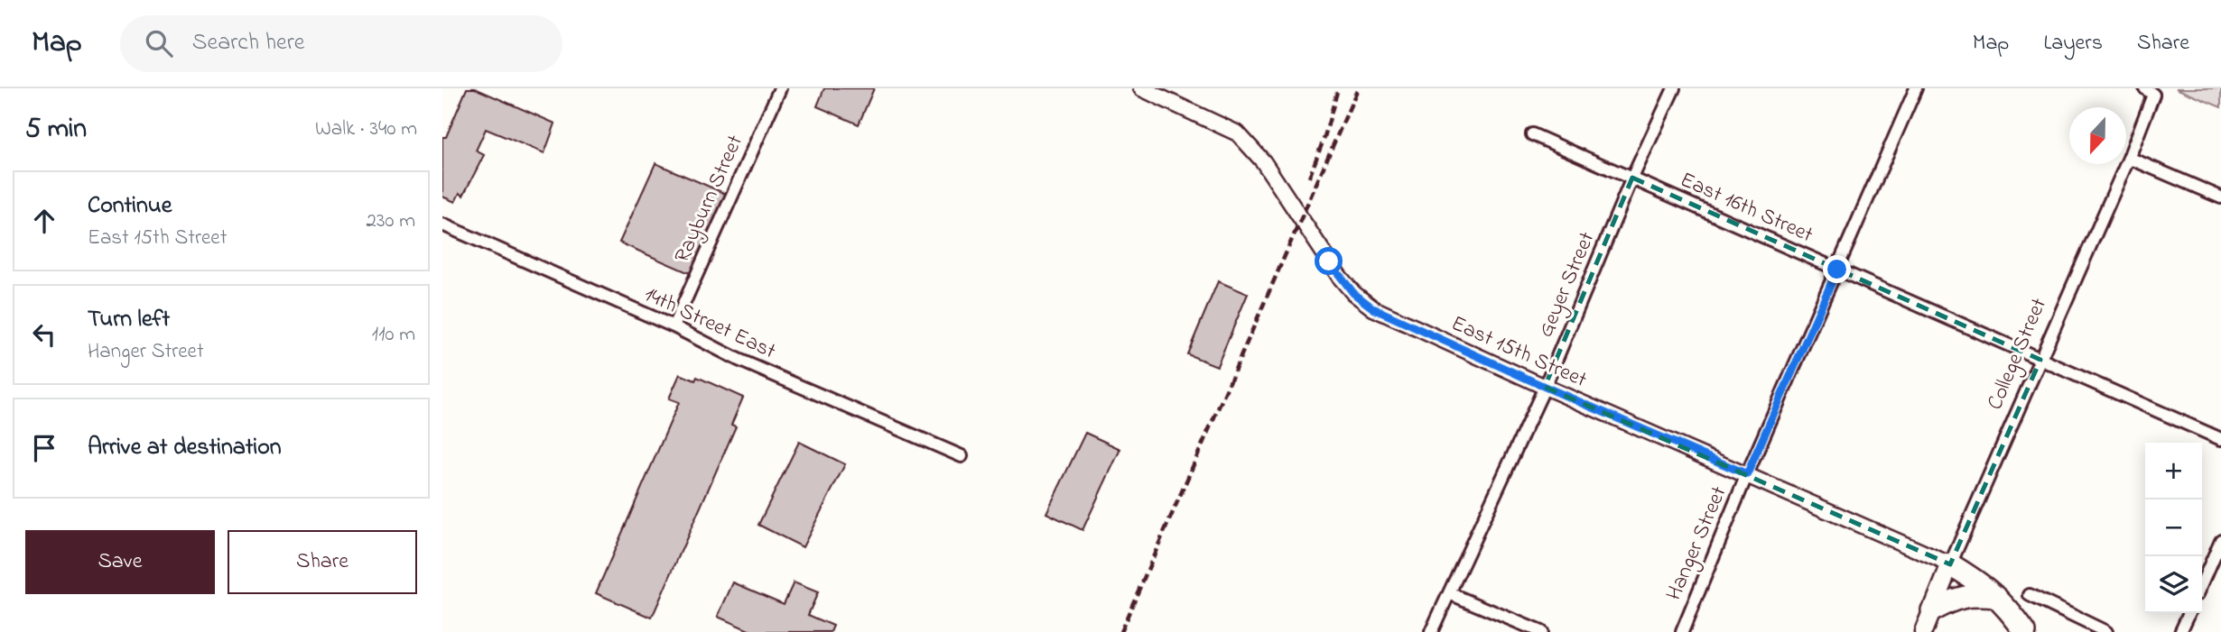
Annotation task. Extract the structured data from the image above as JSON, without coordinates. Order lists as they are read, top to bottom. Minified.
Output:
{"streets":{"main road":["College Street"],"street":["Rayburn Street","East 16th Street","Geyer Street","14th Street East","East 15th Street","Hanger Street"]},"crossings":[["Rayburn Street","14th Street East"],["East 16th Street","Geyer Street"],["East 16th Street","College Street"],["East 16th Street","Hanger Street"],["Geyer Street","East 15th Street"],["East 15th Street","College Street"],["East 15th Street","Hanger Street"]],"north":"bottom","page":{"header":"Map","search":"Search here","nav":["Map","Layers","Share"],"heading":["5 min","Walk · 340 m"],"list":[["Continue","East 15th Street","230 m"],["Turn left","Hanger Street","110 m"],"Arrive at destination"],"map_buttons":["+","−"],"buttons":["Save","Share"]}}
